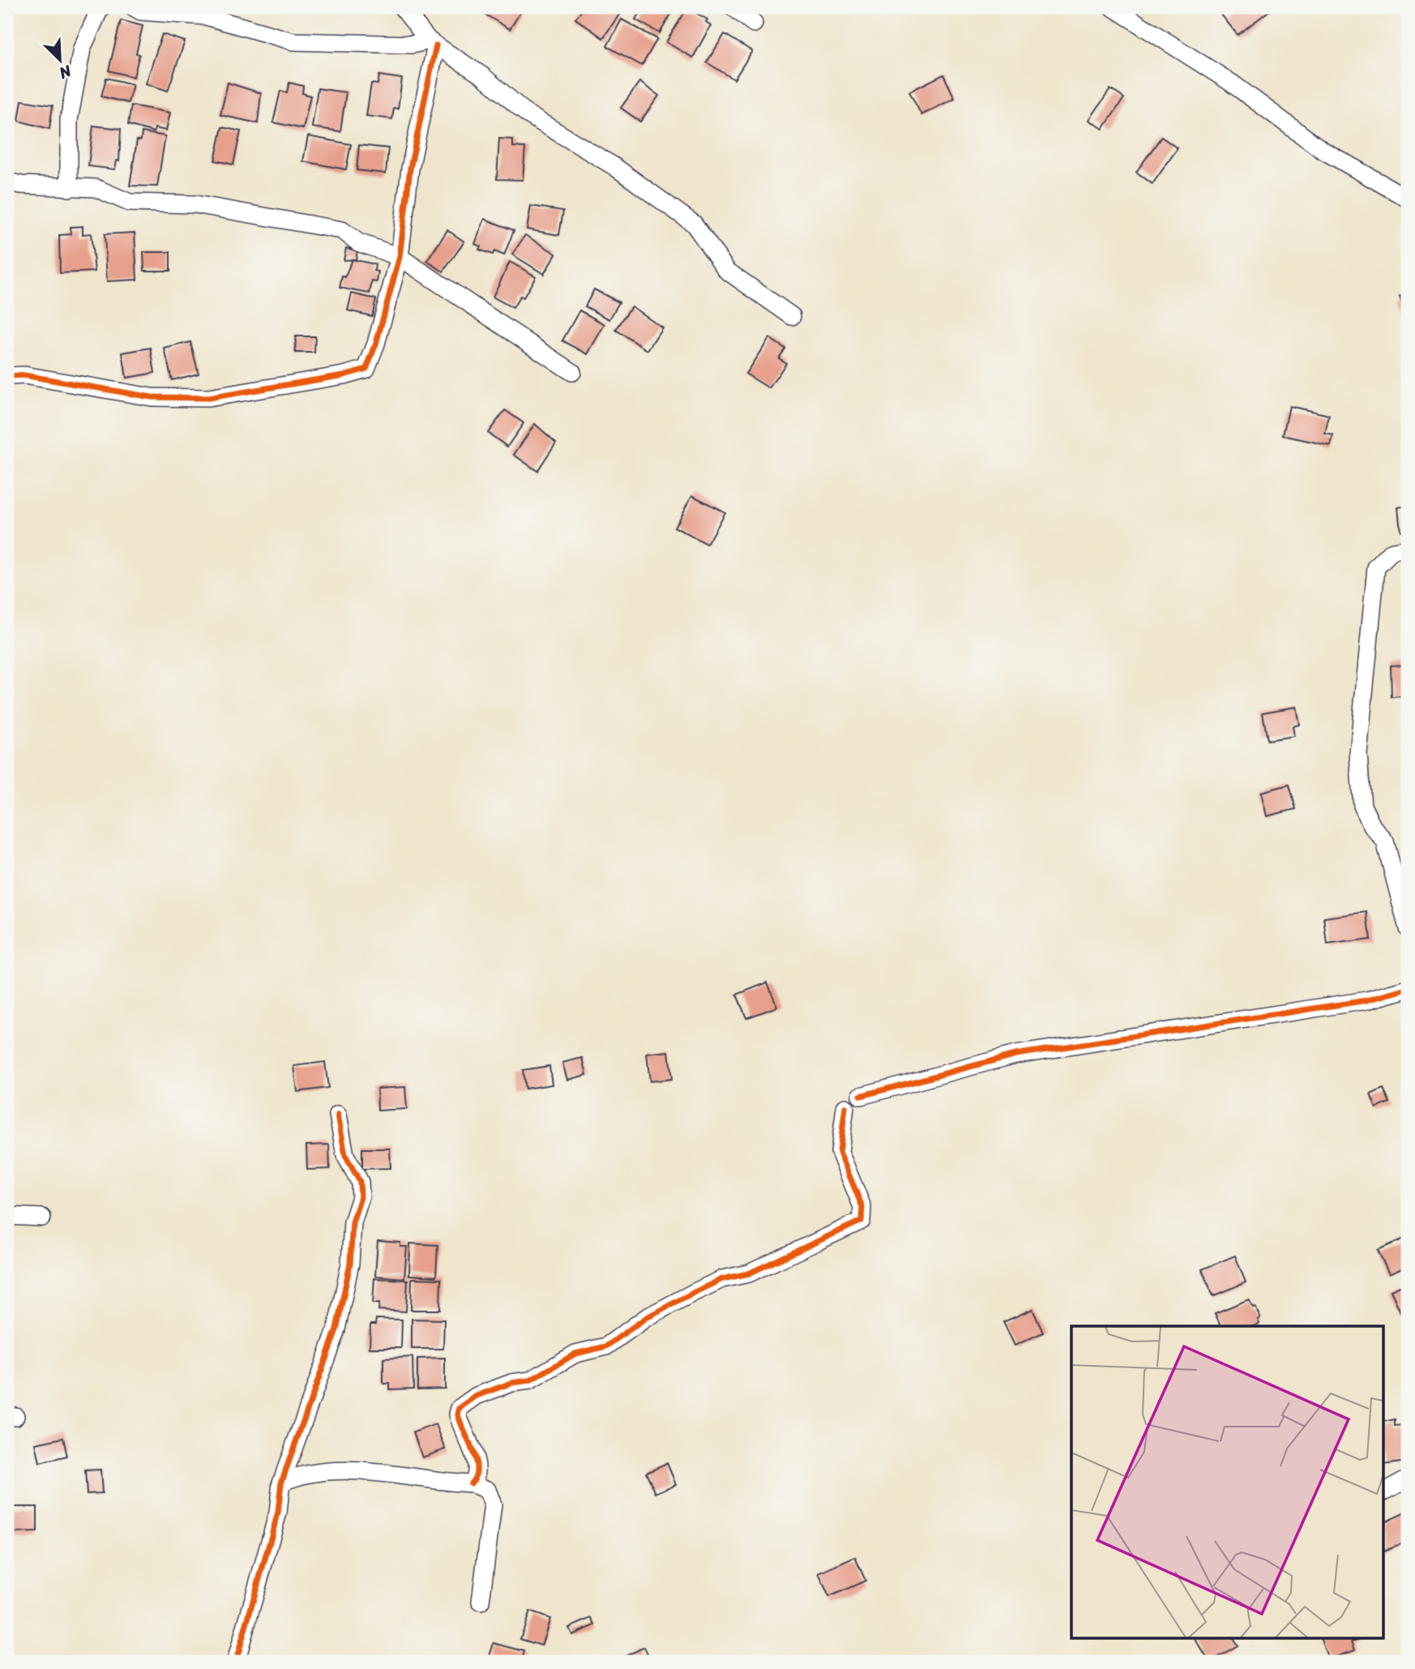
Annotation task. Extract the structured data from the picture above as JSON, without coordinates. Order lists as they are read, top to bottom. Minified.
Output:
{"north":"bottom right"}
